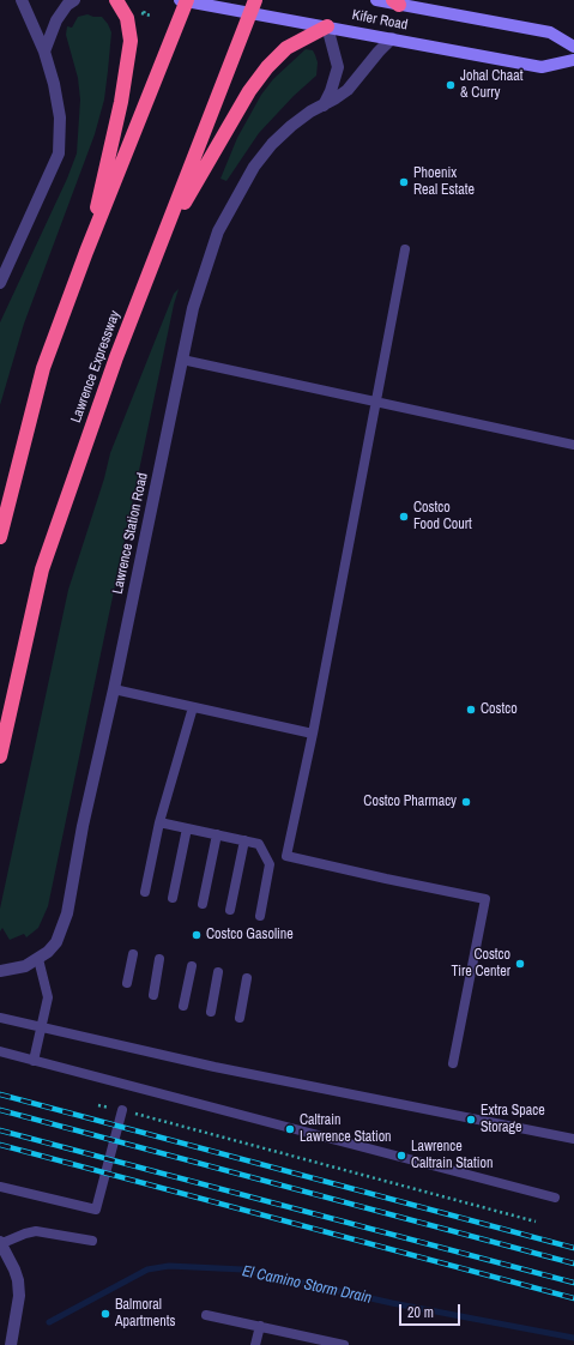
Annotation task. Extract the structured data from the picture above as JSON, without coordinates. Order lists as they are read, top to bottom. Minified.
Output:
{"streets":{"highway":["Lawrence Expressway"],"main road":["Kifer Road"],"street":["Lawrence Station Road"]},"crossings":[["Kifer Road","Lawrence Expressway"],["Kifer Road","Lawrence Station Road"]],"water":["El Camino Storm Drain"],"places":["Johal Chaat & Curry","Phoenix Real Estate","Costco Food Court","Costco","Costco Pharmacy","Costco Gasoline","Costco Tire Center","Extra Space Storage","Caltrain Lawrence Station","Lawrence Caltrain Station","Balmoral Apartments"],"scale_bar":"20 m"}
